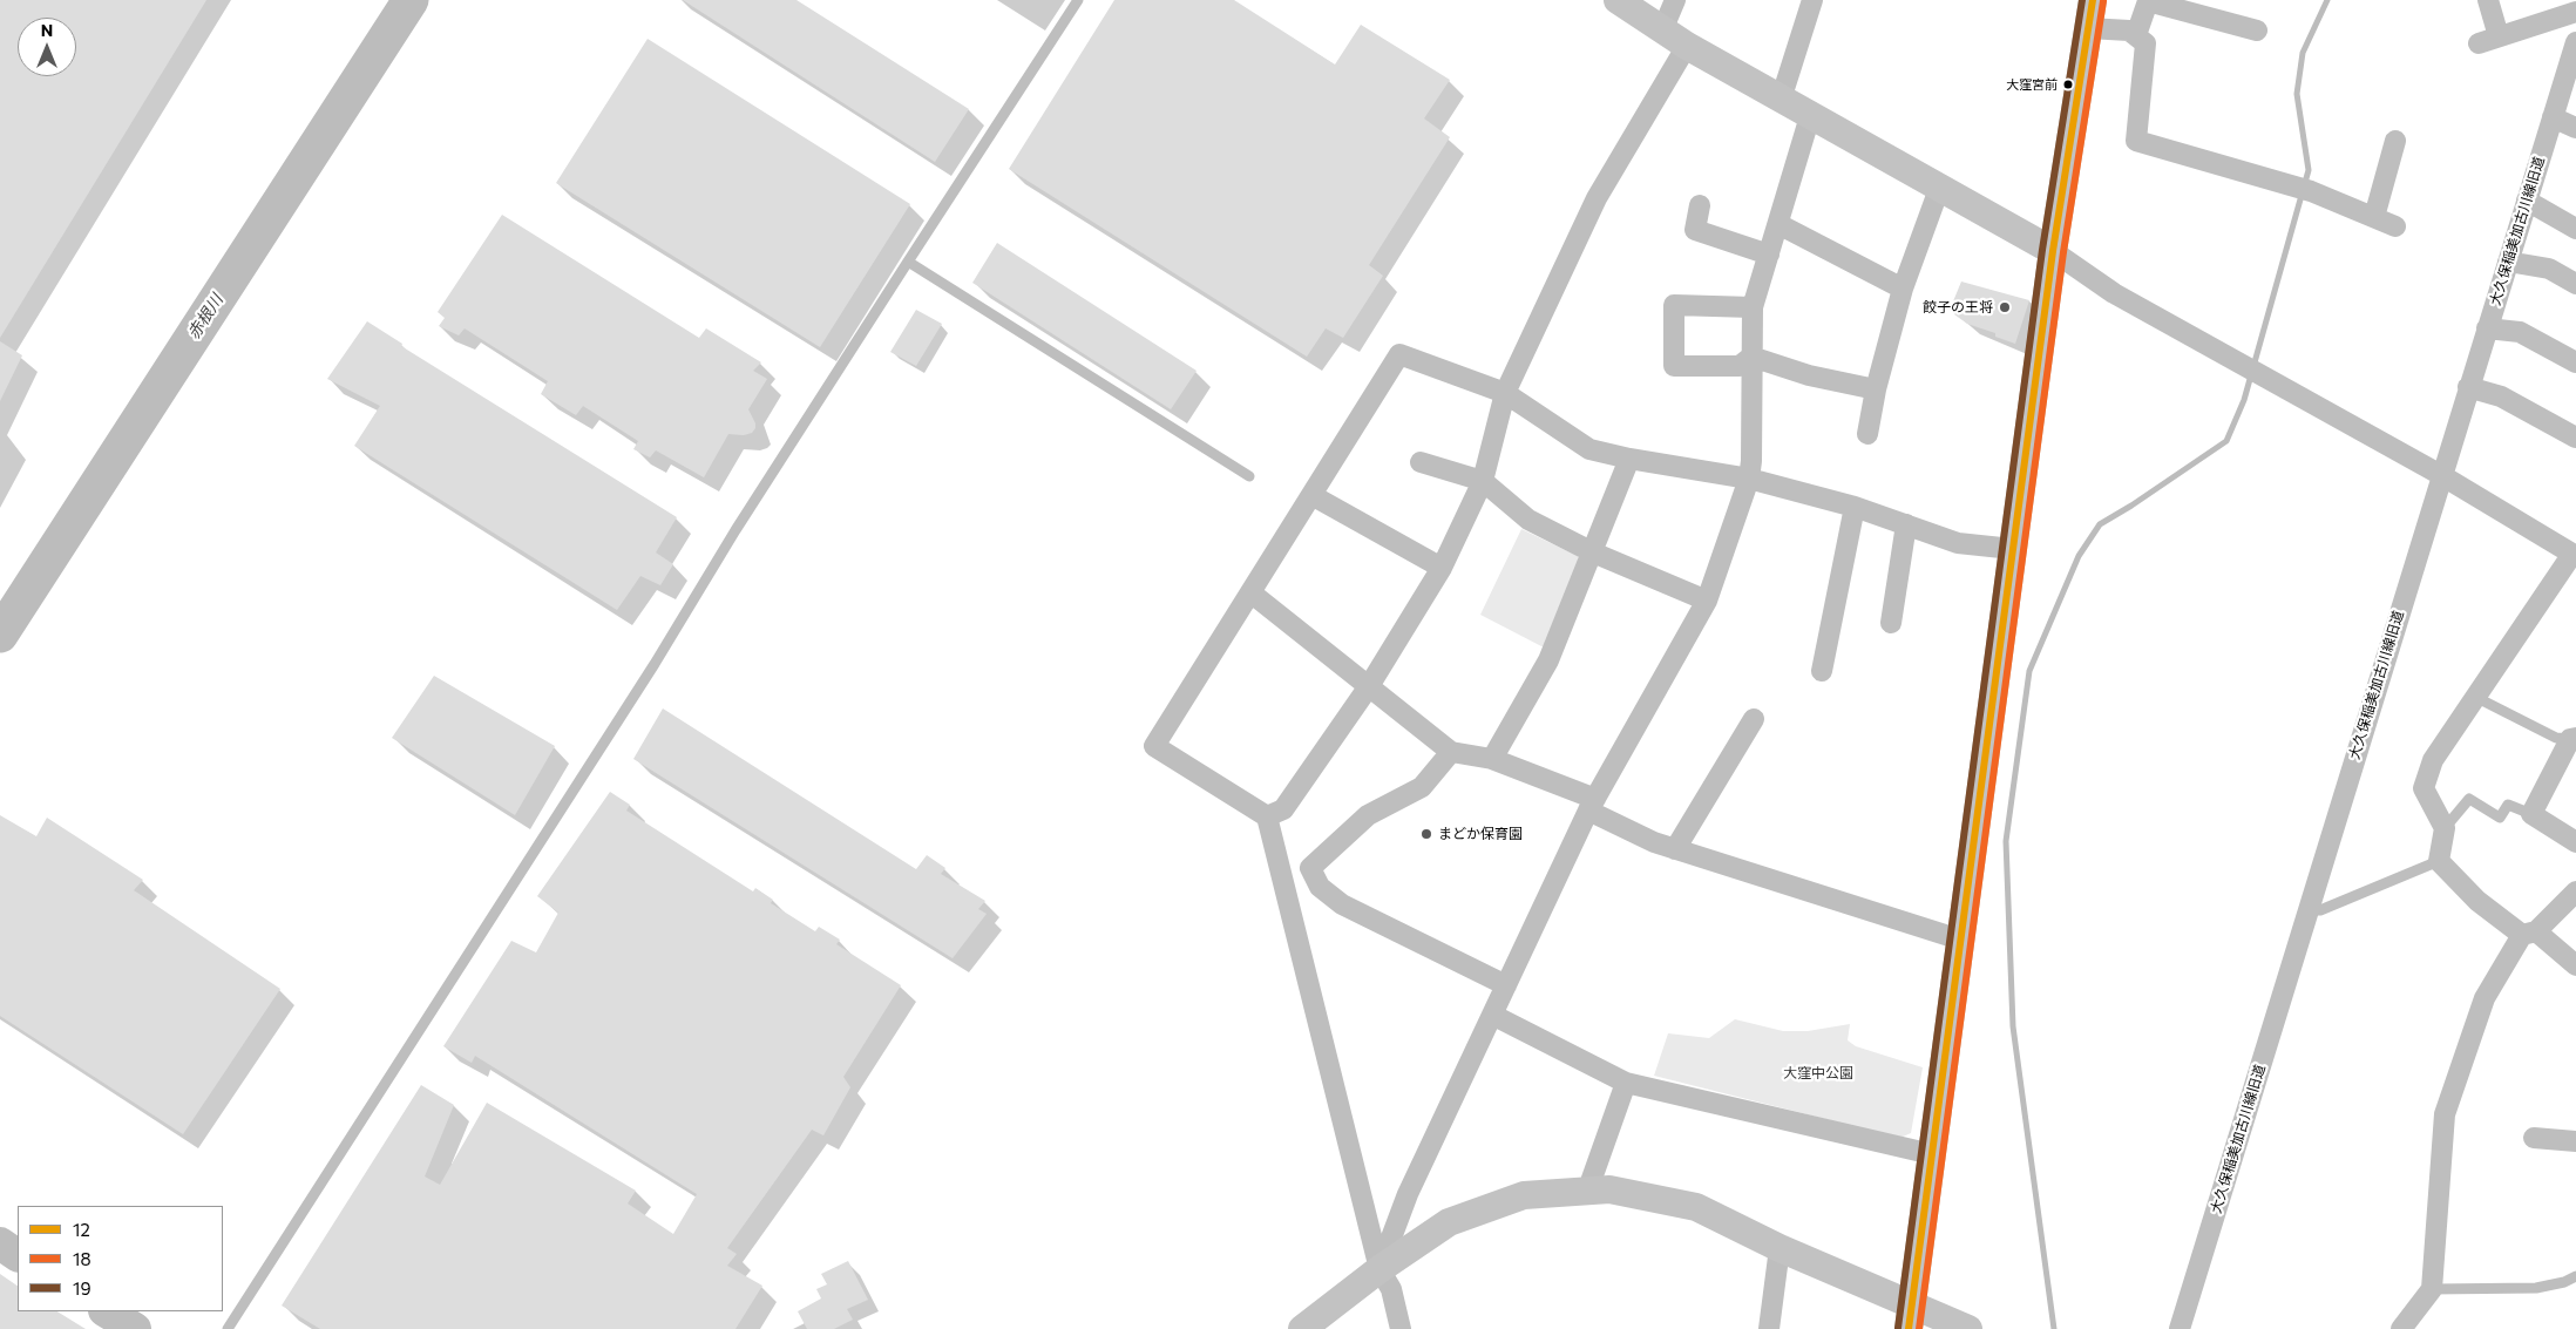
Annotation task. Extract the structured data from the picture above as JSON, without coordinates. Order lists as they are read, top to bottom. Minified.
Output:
{"streets":{"street":["大久保稲美加古川線旧道"]},"water":["赤根川"],"parks":["大窪中公園"],"places":["大窪宮前","餃子の王将","まどか保育園"],"lines":["transit line 12","transit line 19","transit line 18"],"legend":["12","18","19"],"north":"top"}
